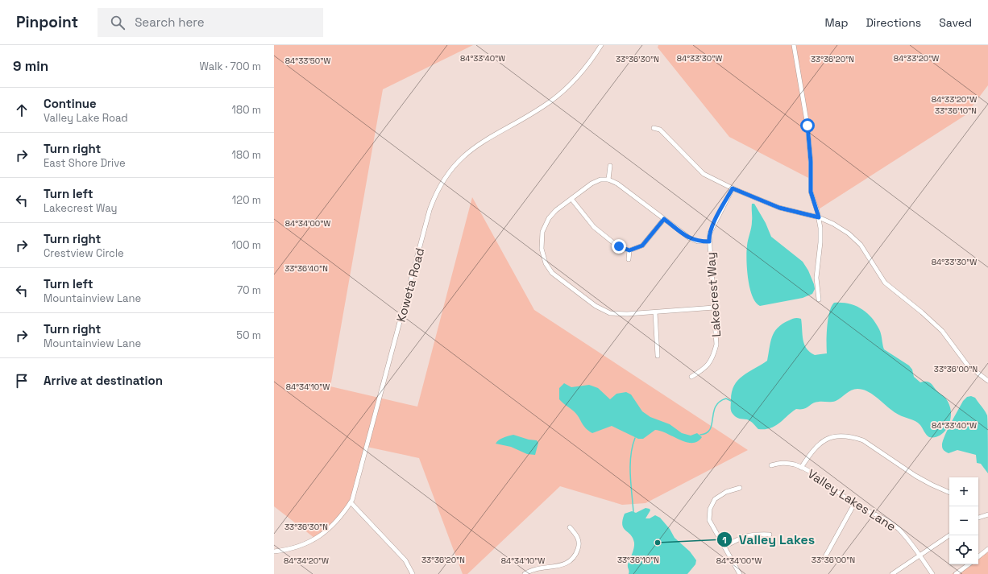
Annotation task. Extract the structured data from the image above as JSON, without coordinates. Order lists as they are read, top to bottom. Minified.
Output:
{"streets":{"street":["Koweta Road","Lakecrest Way","Valley Lakes Lane"]},"places":["Valley Lakes"],"page":{"header":"Pinpoint","search":"Search here","nav":["Map","Directions","Saved"],"heading":["9 min","Walk · 700 m"],"list":[["Continue","Valley Lake Road","180 m"],["Turn right","East Shore Drive","180 m"],["Turn left","Lakecrest Way","120 m"],["Turn right","Crestview Circle","100 m"],["Turn left","Mountainview Lane","70 m"],["Turn right","Mountainview Lane","50 m"],"Arrive at destination"],"map_buttons":["+","−"]},"coordinates":["84°33'40\"W","84°33'30\"W","84°33'20\"W","33°36'30\"N","33°36'20\"N","84°33'50\"W","33°36'10\"N","84°34'00\"W","33°36'40\"N","33°36'00\"N","84°34'10\"W","84°34'20\"W"]}
